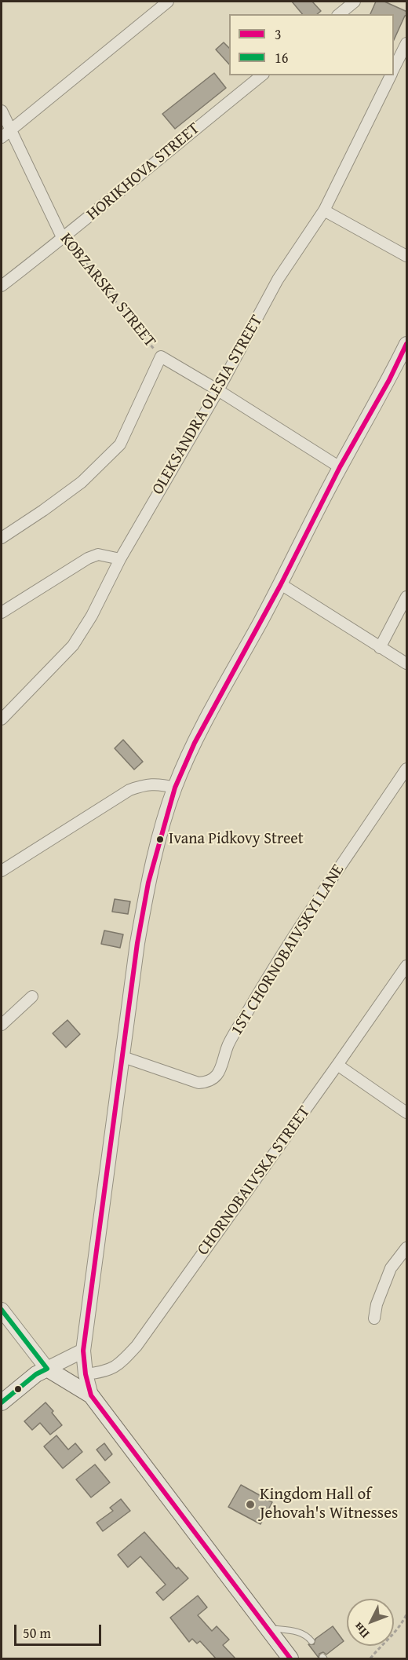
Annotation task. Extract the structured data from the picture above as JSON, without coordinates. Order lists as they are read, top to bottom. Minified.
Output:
{"streets":{"street":["HORIKHOVA STREET","KOBZARSKA STREET","OLEKSANDRA OLESIA STREET","1ST CHORNOBAIVSKYI LANE","CHORNOBAIVSKA STREET"]},"crossings":[["HORIKHOVA STREET","KOBZARSKA STREET"],["KOBZARSKA STREET","OLEKSANDRA OLESIA STREET"]],"places":["Ivana Pidkovy Street","Kingdom Hall of Jehovah's Witnesses"],"lines":["transit line 3","transit line 16"],"legend":["3","16"],"scale_bar":"50 m","north":"bottom left"}
